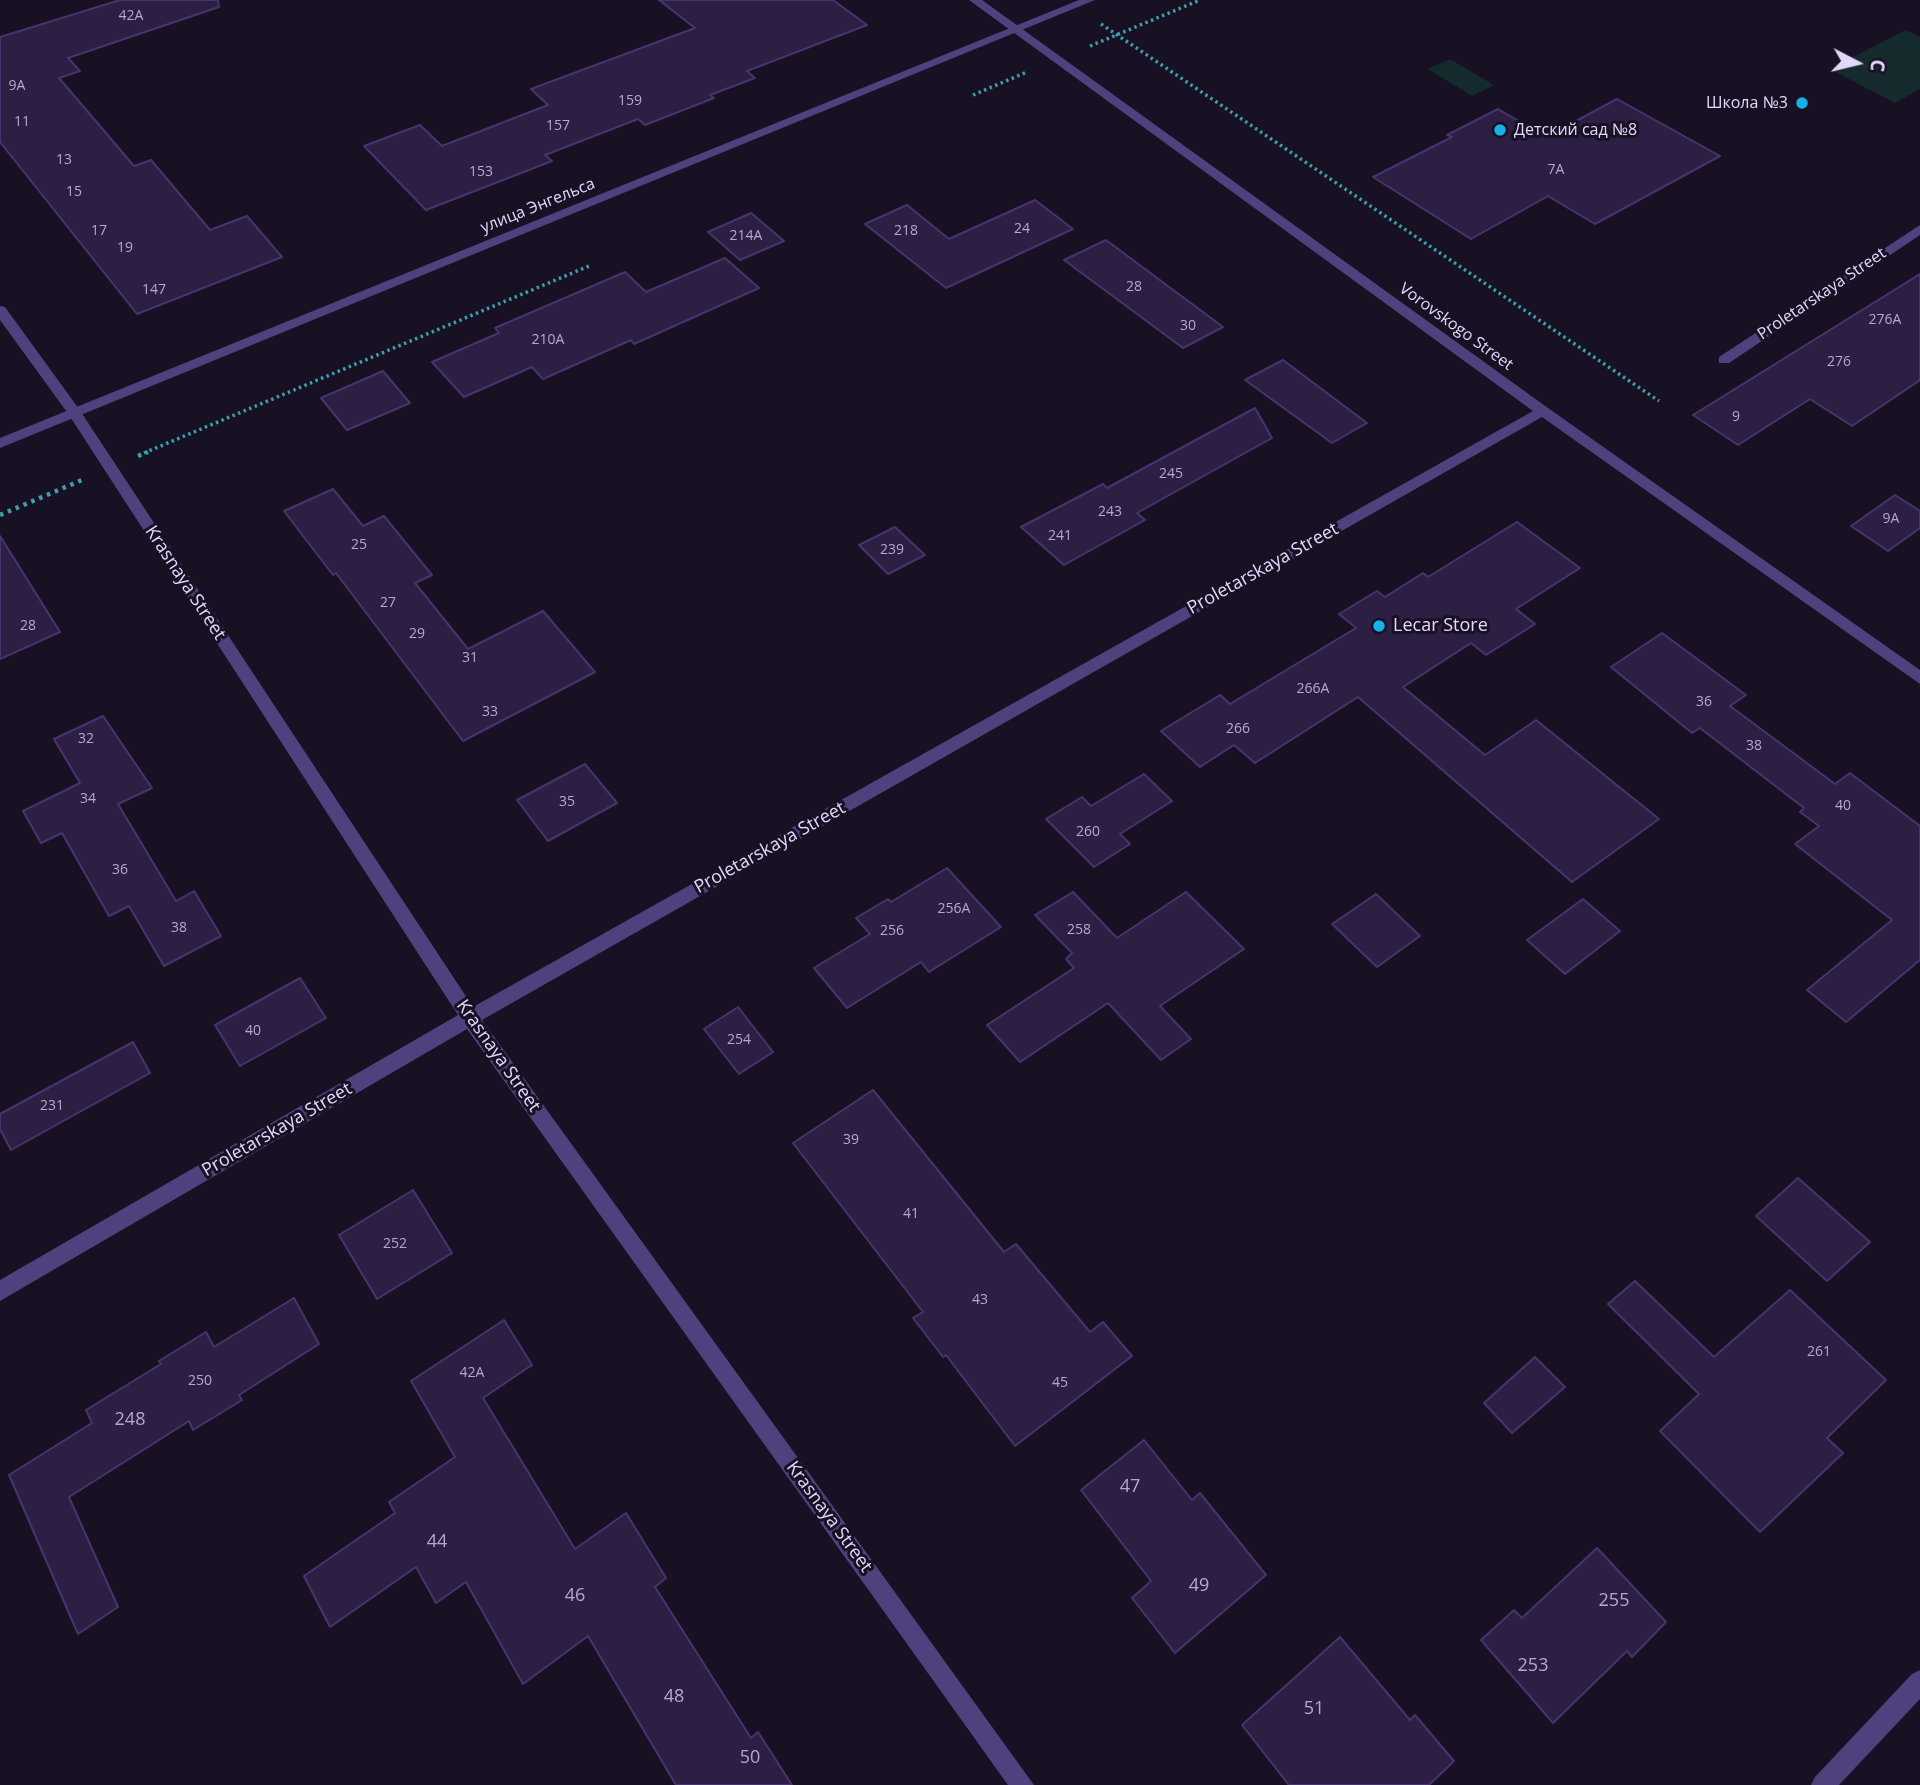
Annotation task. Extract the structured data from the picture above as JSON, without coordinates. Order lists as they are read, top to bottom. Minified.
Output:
{"streets":{"street":["улица Энгельса","Proletarskaya Street","Vorovskogo Street","Krasnaya Street"]},"crossings":[["улица Энгельса","Vorovskogo Street"],["улица Энгельса","Krasnaya Street"],["Proletarskaya Street","Vorovskogo Street"],["Proletarskaya Street","Krasnaya Street"]],"places":["Школа №3","Детский сад №8","Lecar Store"],"house_numbers":["42А","9А","159","11","157","13","7А","153","15","24","17","218","214А","19","28","147","276А","30","210А","276","9","245","243","9А","241","25","239","27","28","29","31","266А","36","33","266","32","38","34","35","40","260","36","256А","38","258","256","40","254","231","39","41","252","43","261","42А","250","45","248","47","44","49","46","255","253","48","51","50"],"north":"right"}
